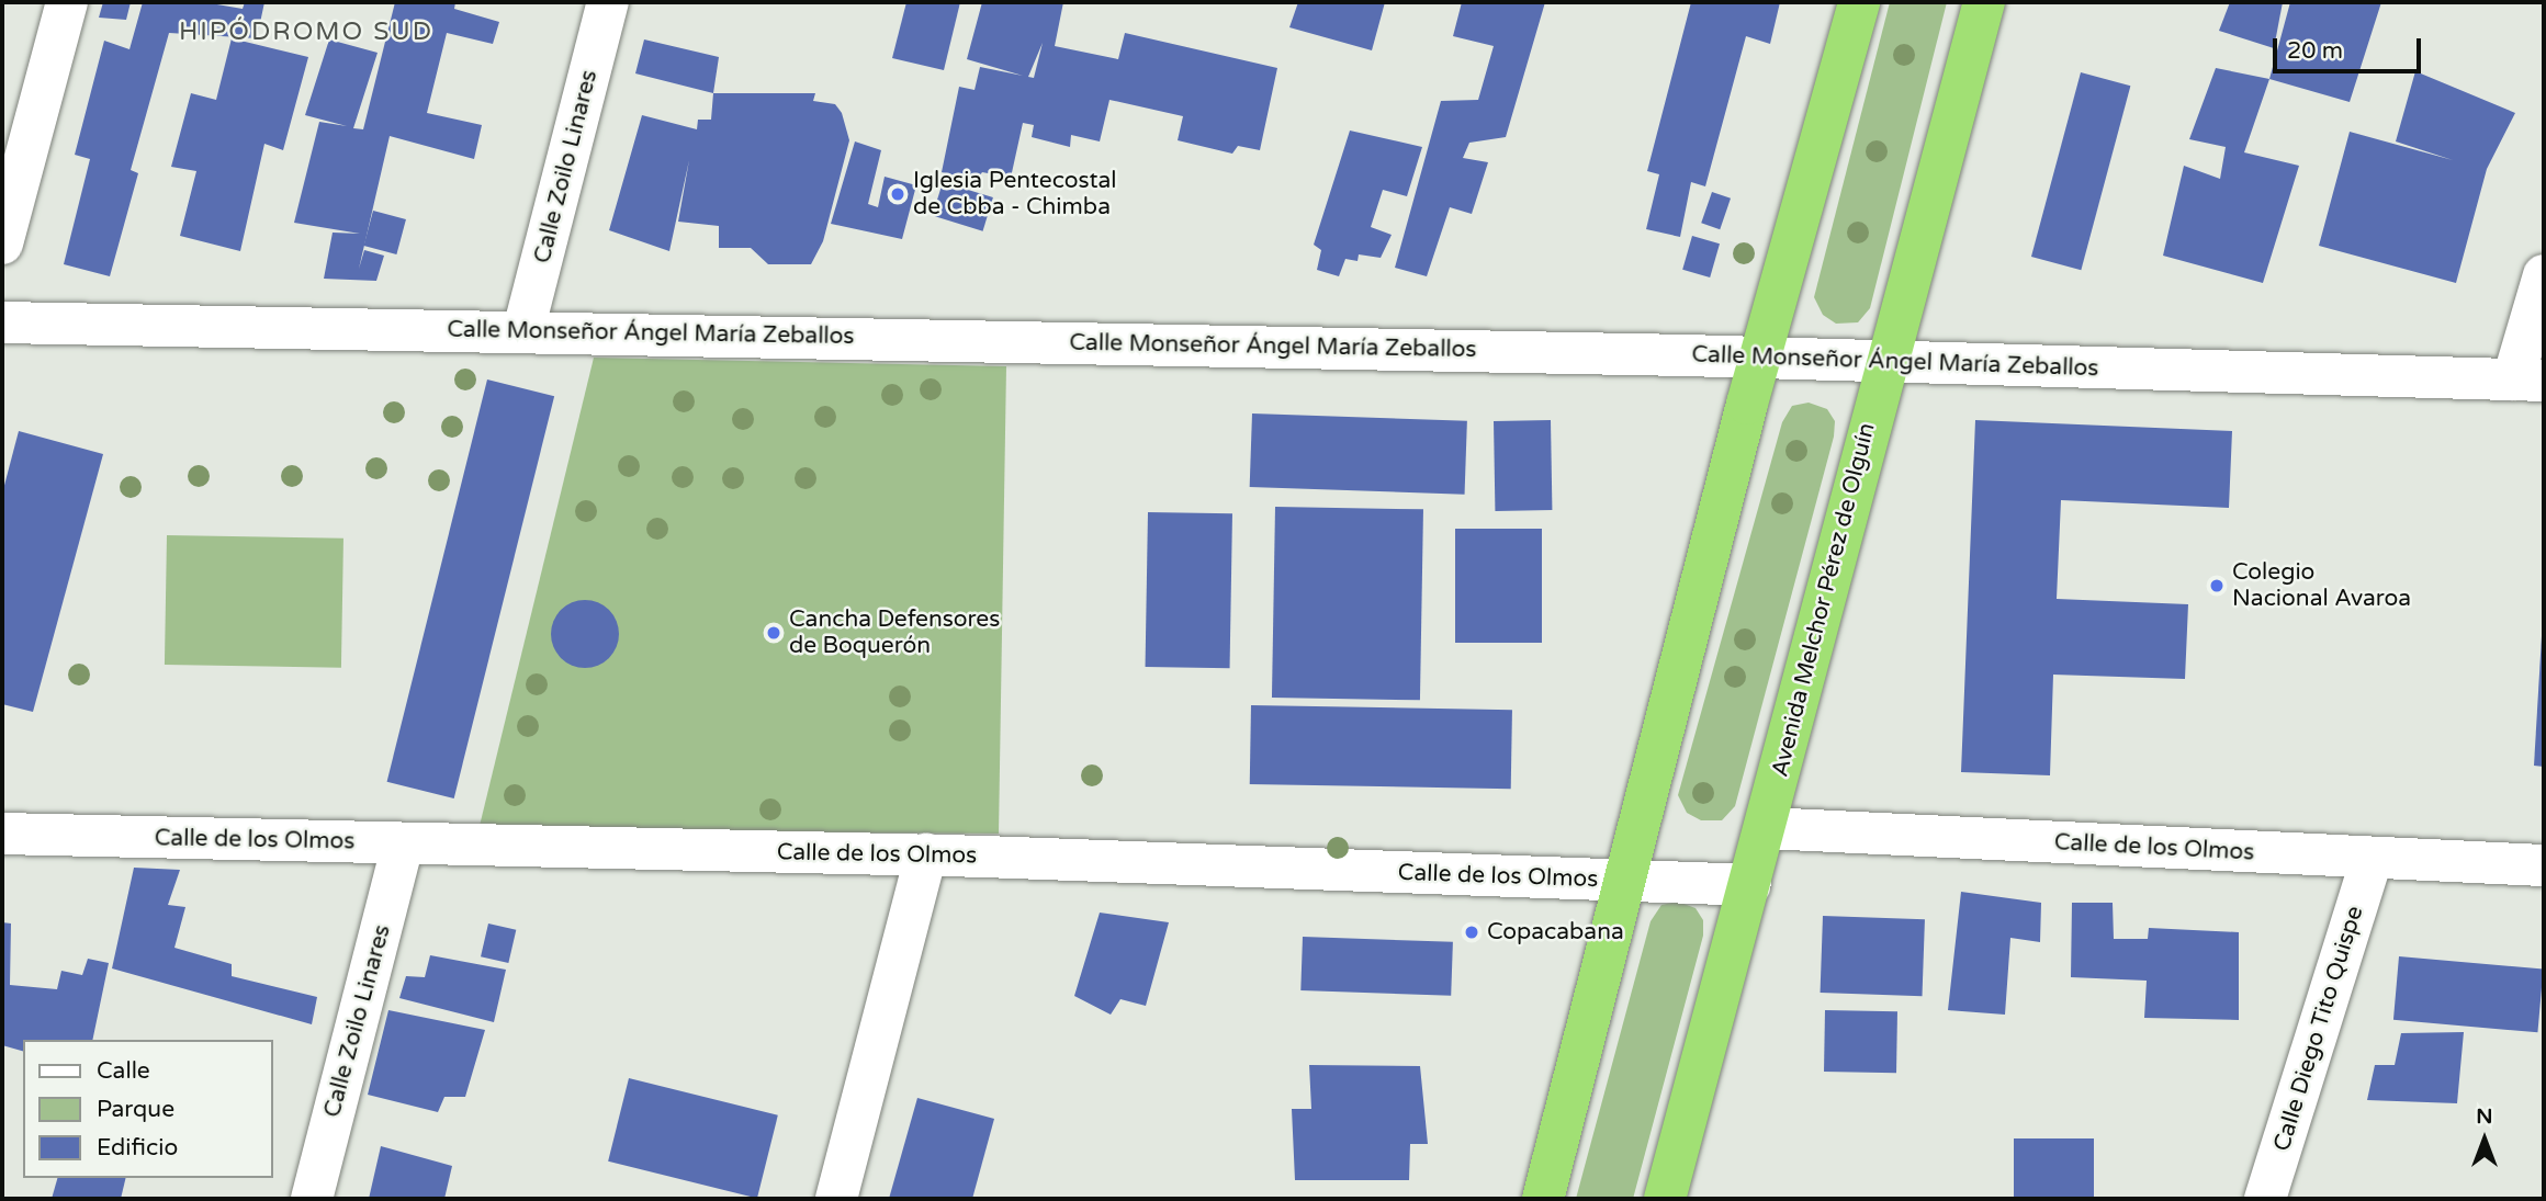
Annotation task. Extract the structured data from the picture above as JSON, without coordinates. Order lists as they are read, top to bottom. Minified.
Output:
{"streets":{"highway":["Avenida Melchor Pérez de Olguín"],"street":["Calle Zoilo Linares","Calle Monseñor Ángel María Zeballos","Calle de los Olmos","Calle Diego Tito Quispe"]},"crossings":[["Calle Zoilo Linares","Calle Monseñor Ángel María Zeballos"],["Calle Zoilo Linares","Calle de los Olmos"],["Calle Monseñor Ángel María Zeballos","Avenida Melchor Pérez de Olguín"],["Avenida Melchor Pérez de Olguín","Calle de los Olmos"],["Calle de los Olmos","Calle Diego Tito Quispe"]],"districts":["HIPÓDROMO SUD"],"places":["Iglesia Pentecostal de Cbba - Chimba","Colegio Nacional Avaroa","Cancha Defensores de Boquerón","Copacabana"],"legend":["Calle","Parque","Edificio"],"scale_bar":"20 m","north":"top"}
